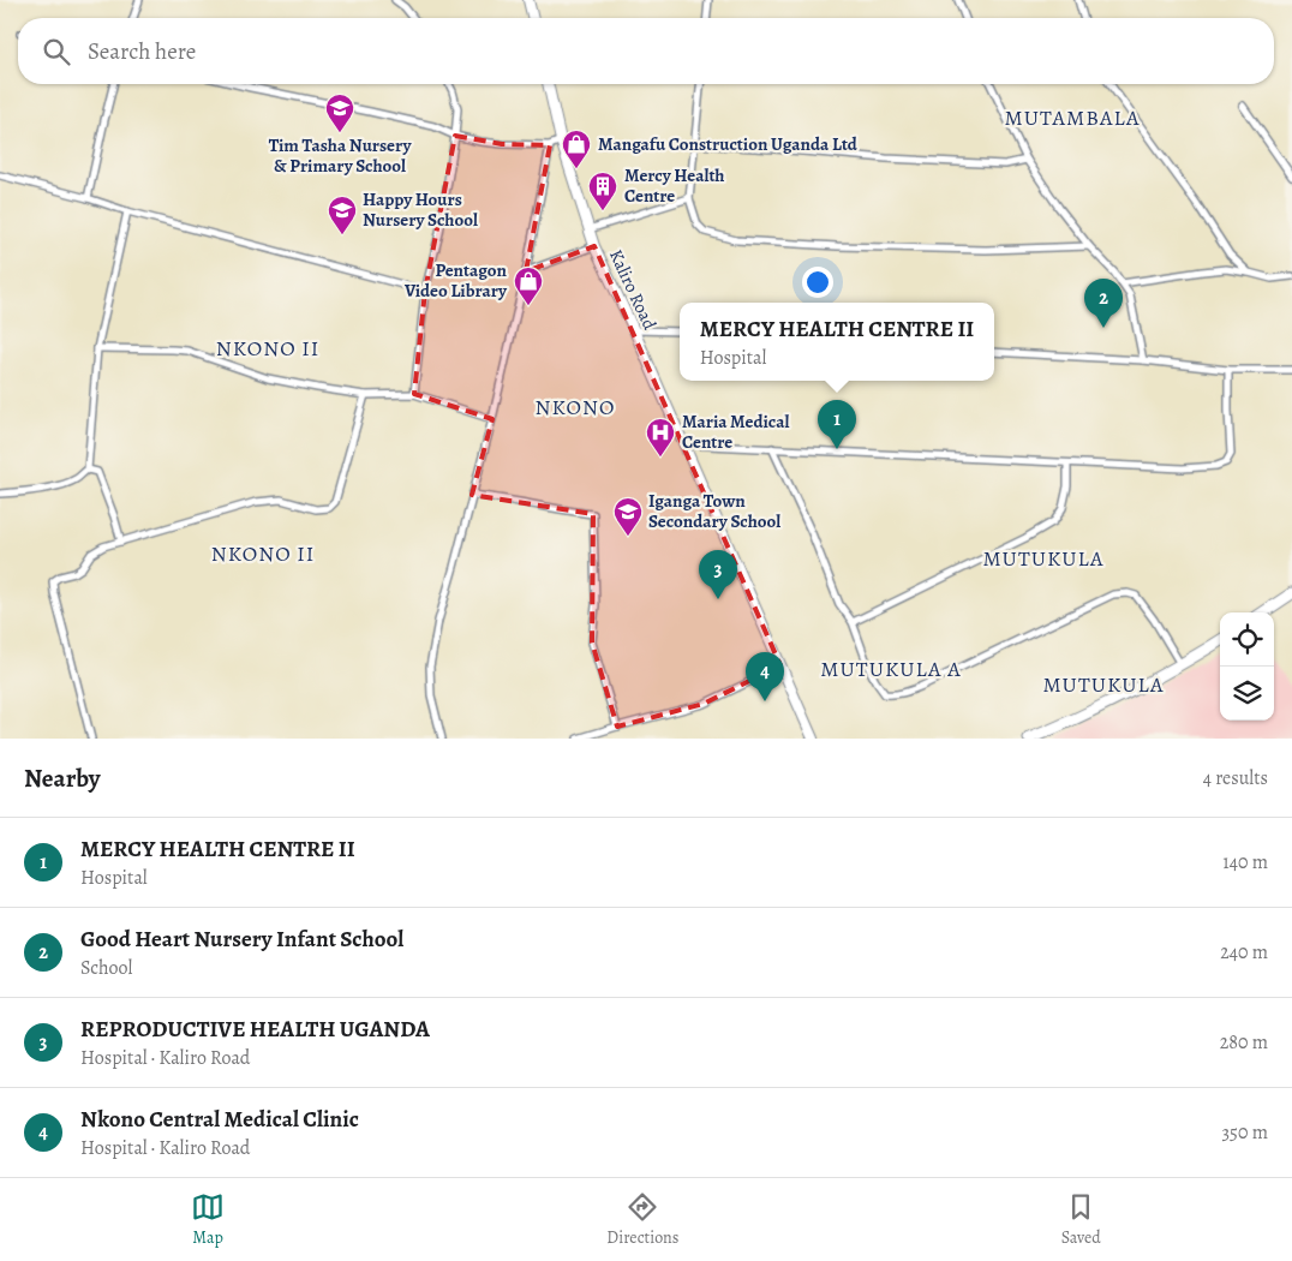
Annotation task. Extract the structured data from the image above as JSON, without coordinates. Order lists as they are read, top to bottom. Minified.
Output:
{"streets":{"main road":["Kaliro Road"]},"districts":["MUTAMBALA","NKONO II","NKONO","NKONO II","MUTUKULA","MUTUKULA A","MUTUKULA"],"places":{"school or university":["Tim Tasha Nursery & Primary School","Happy Hours Nursery School","Iganga Town Secondary School"],"shop":["Mangafu Construction Uganda Ltd","Pentagon Video Library"],"building":["Mercy Health Centre"],"hospital":["Maria Medical Centre"]},"page":{"search":"Search here","pins":["2","1","3","4"],"popup":["MERCY HEALTH CENTRE II","Hospital"],"heading":["Nearby","4 results"],"list":[{"mark":"1","name":"MERCY HEALTH CENTRE II","note":"Hospital","value":"140 m"},{"mark":"2","name":"Good Heart Nursery Infant School","note":"School","value":"240 m"},{"mark":"3","name":"REPRODUCTIVE HEALTH UGANDA","note":"Hospital · Kaliro Road","value":"280 m"},{"mark":"4","name":"Nkono Central Medical Clinic","note":"Hospital · Kaliro Road","value":"350 m"}],"nav":["Map","Directions","Saved"]}}
